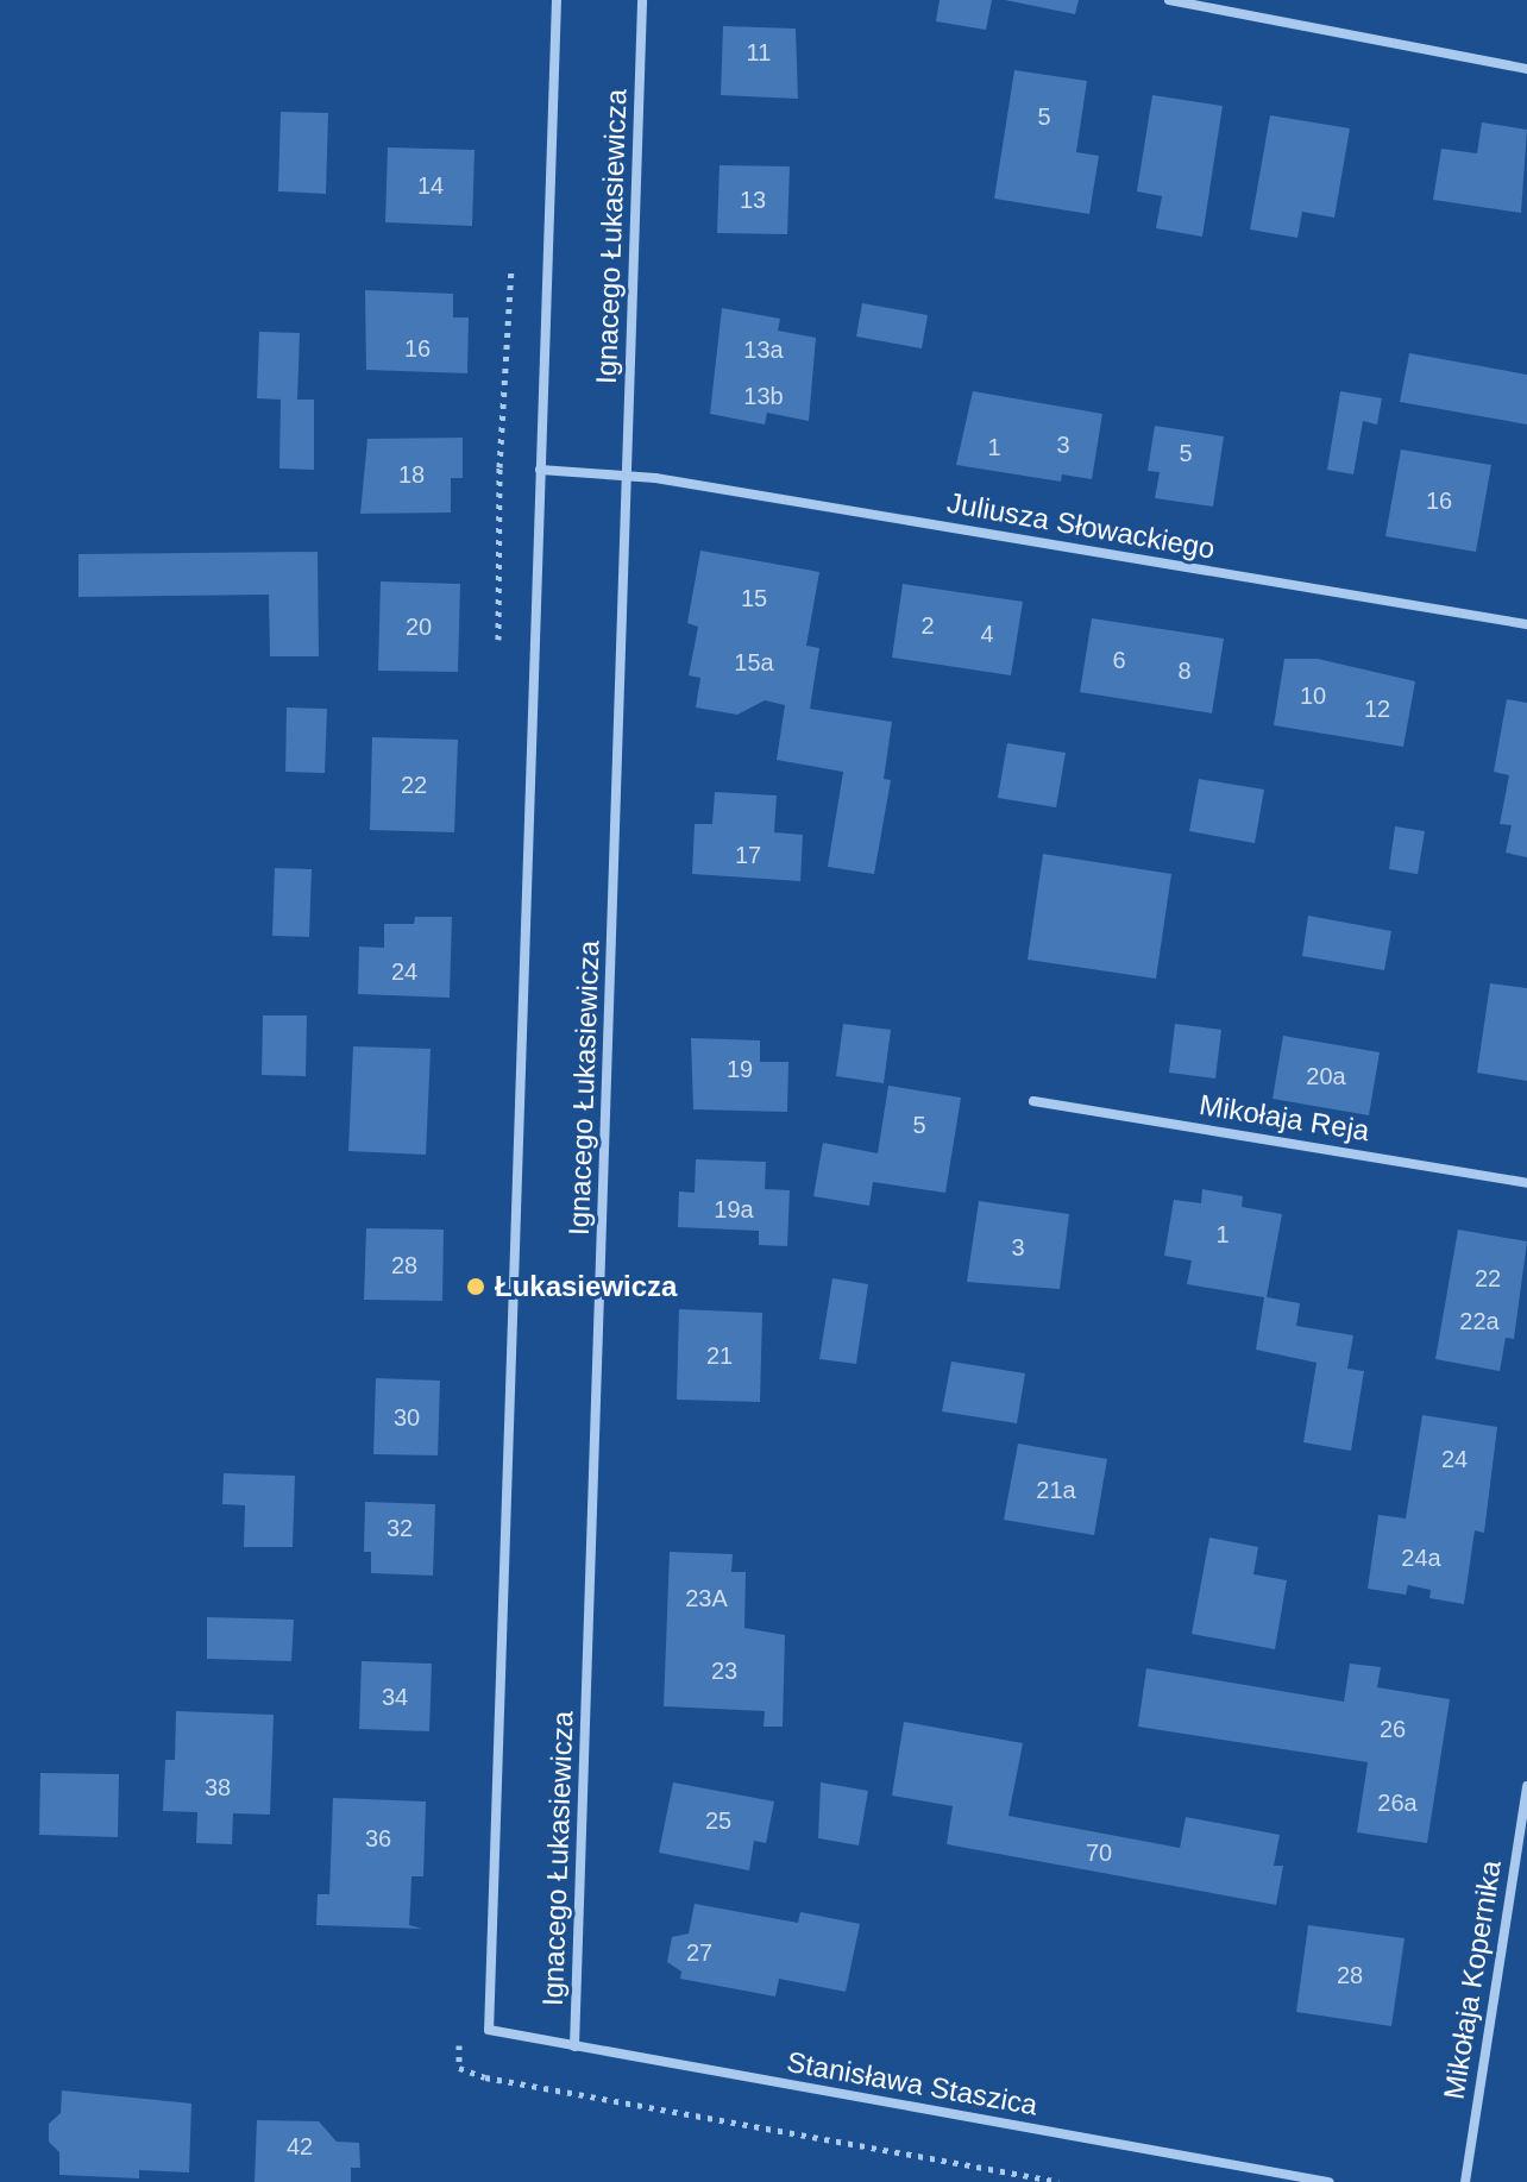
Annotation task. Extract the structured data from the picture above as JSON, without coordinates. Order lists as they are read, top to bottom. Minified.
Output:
{"streets":{"street":["Ignacego Łukasiewicza","Juliusza Słowackiego","Mikołaja Reja","Mikołaja Kopernika","Stanisława Staszica"]},"crossings":[["Ignacego Łukasiewicza","Juliusza Słowackiego"],["Ignacego Łukasiewicza","Stanisława Staszica"]],"places":["Łukasiewicza"],"house_numbers":["11","5","14","13","16","13a","13b","3","1","5","18","16","15","2","20","4","6","15a","8","10","12","22","17","24","19","20a","5","19a","1","3","28","22","22a","21","30","24","21a","32","24a","23A","23","34","26","38","26a","25","36","70","27","28","42"]}
